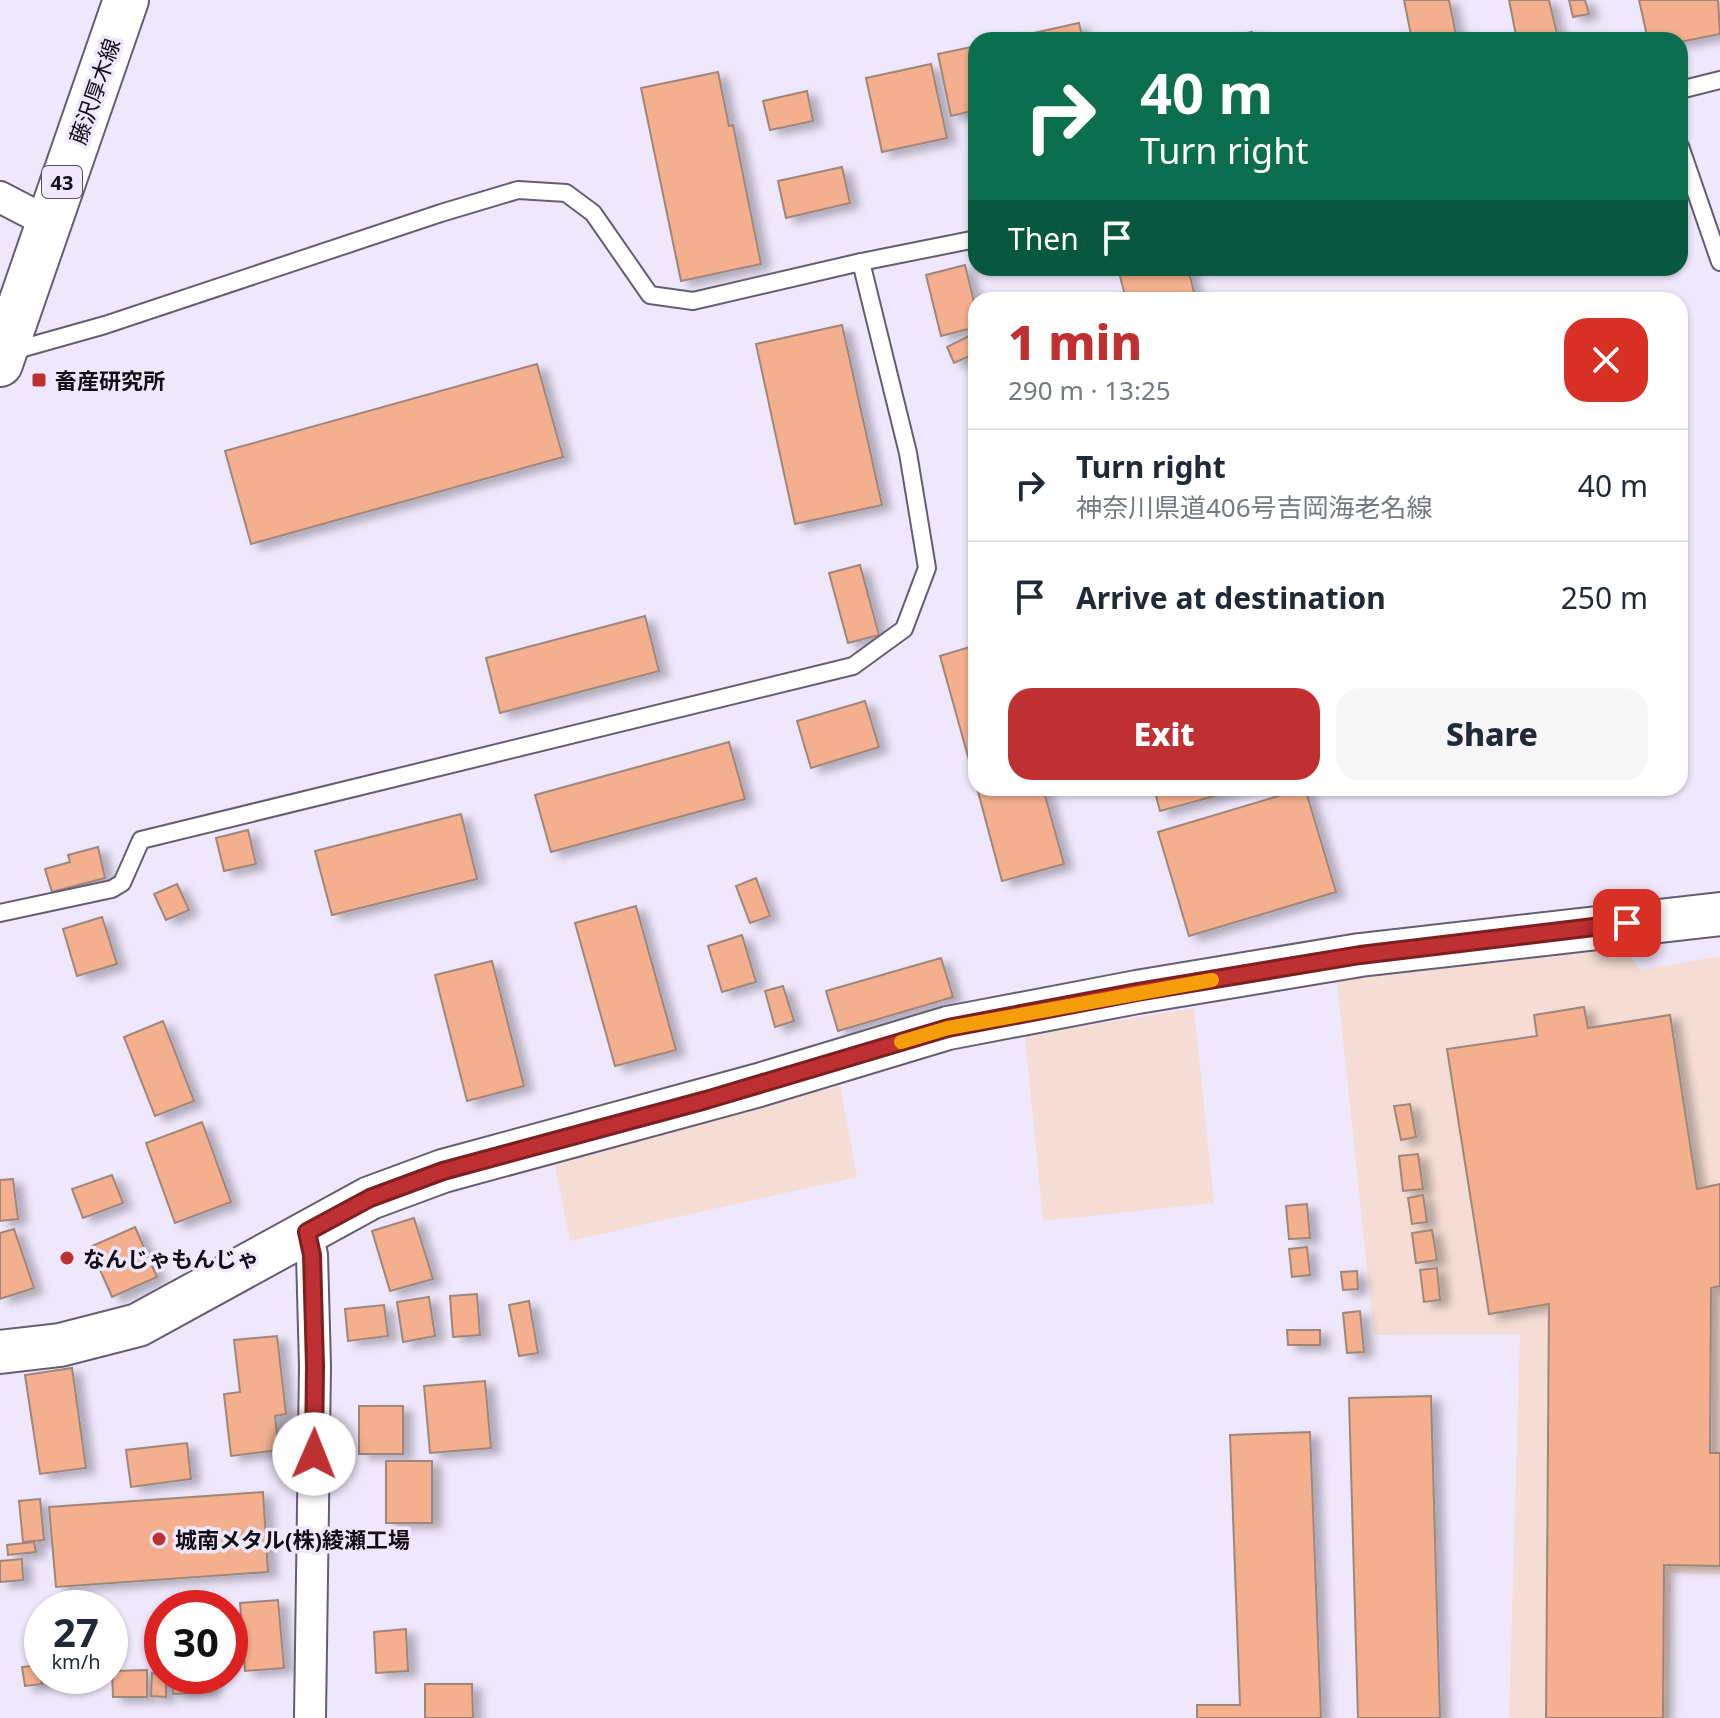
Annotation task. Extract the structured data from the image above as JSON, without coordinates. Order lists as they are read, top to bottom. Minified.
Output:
{"streets":{"main road":["藤沢厚木線","43"]},"places":{"transit":["畜産研究所"],"other":["なんじゃもんじゃ","城南メタル(株)綾瀬工場"]},"page":{"turn":["40 m","Turn right"],"then":"Then","heading":["1 min","290 m · 13:25"],"list":[{"name":"Turn right","note":"神奈川県道406号吉岡海老名線","value":"40 m"},{"name":"Arrive at destination","value":"250 m"}],"buttons":["Exit","Share"],"speed":"27 km/h","limit":"30"}}
